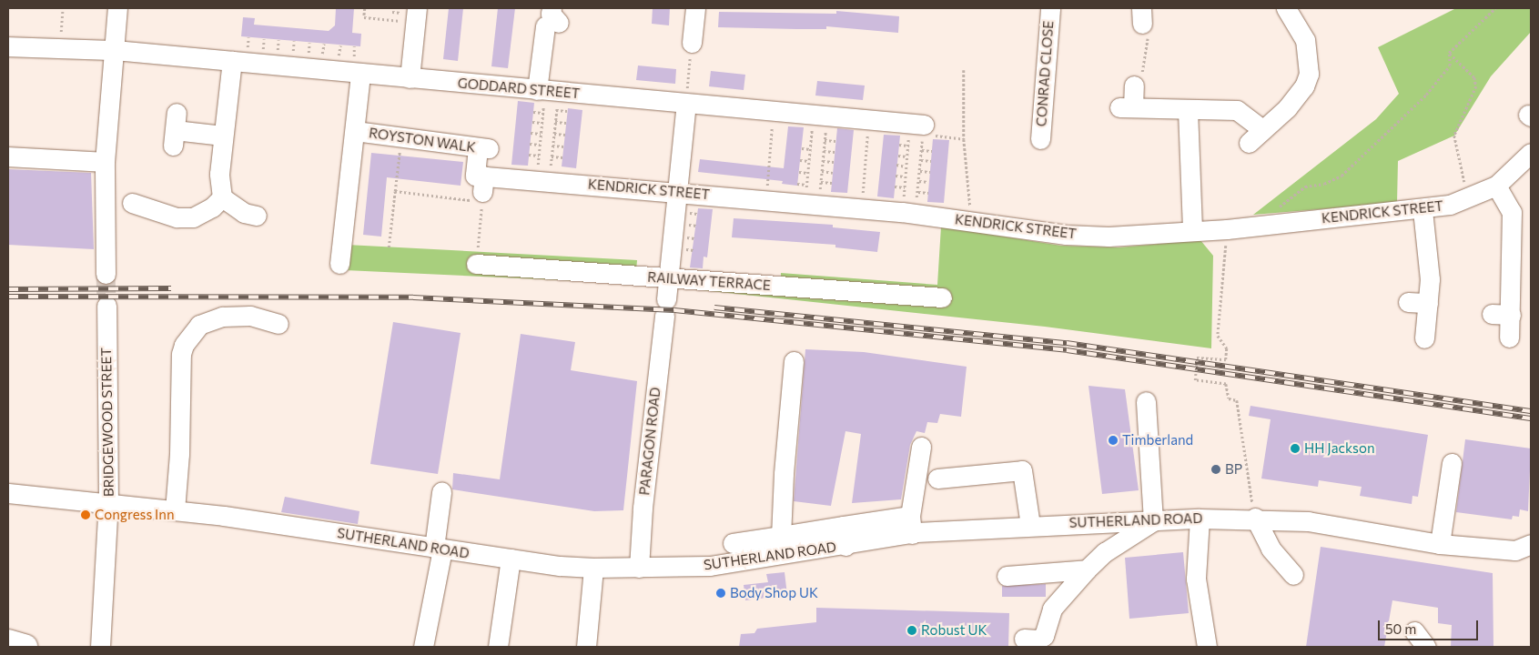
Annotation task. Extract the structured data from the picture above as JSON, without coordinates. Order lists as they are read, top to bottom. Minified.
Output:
{"streets":{"street":["CONRAD CLOSE","GODDARD STREET","ROYSTON WALK","KENDRICK STREET","RAILWAY TERRACE","BRIDGEWOOD STREET","PARAGON ROAD","SUTHERLAND ROAD"]},"crossings":[["GODDARD STREET","ROYSTON WALK"],["GODDARD STREET","PARAGON ROAD"],["ROYSTON WALK","KENDRICK STREET"],["KENDRICK STREET","PARAGON ROAD"],["RAILWAY TERRACE","PARAGON ROAD"],["BRIDGEWOOD STREET","SUTHERLAND ROAD"],["PARAGON ROAD","SUTHERLAND ROAD"]],"places":["Timberland","HH Jackson","BP","Congress Inn","Body Shop UK","Robust UK"],"scale_bar":"50 m"}
